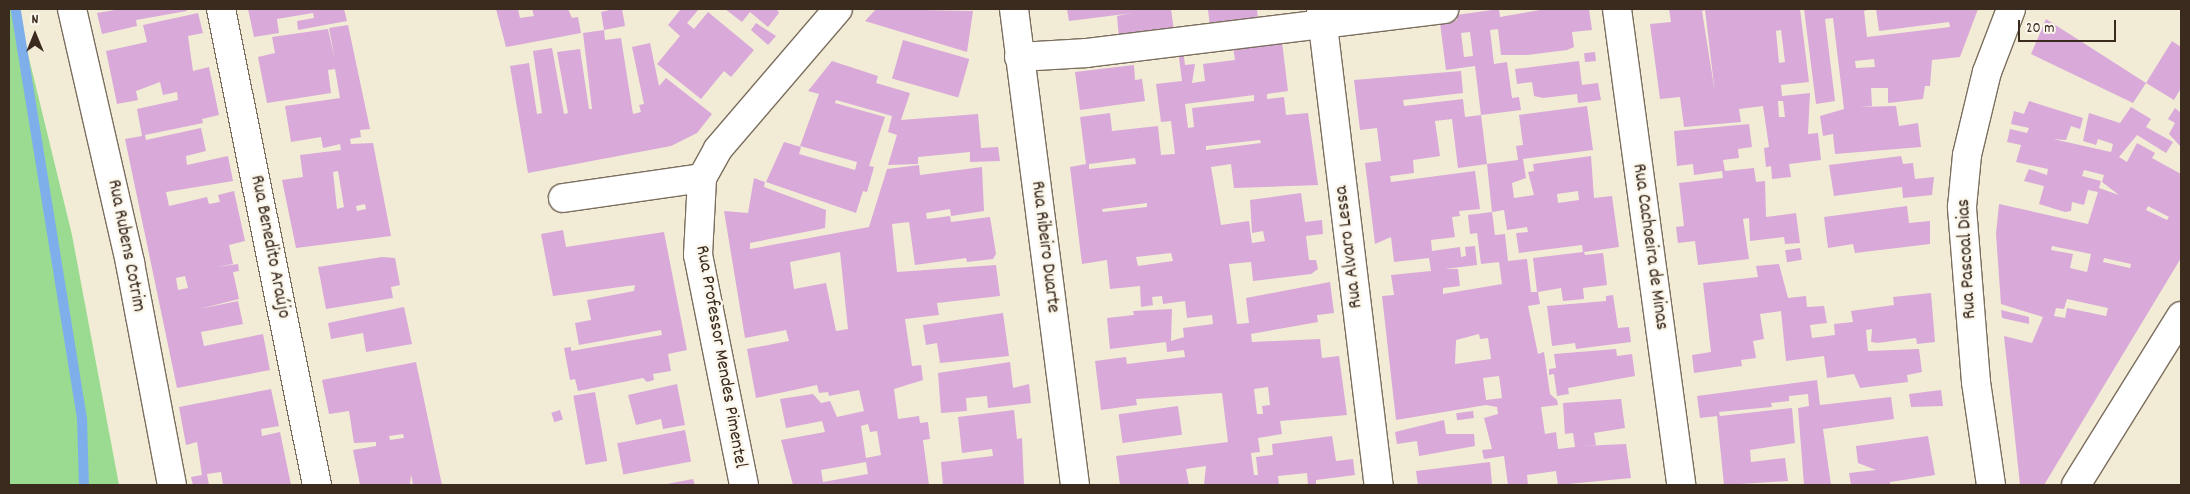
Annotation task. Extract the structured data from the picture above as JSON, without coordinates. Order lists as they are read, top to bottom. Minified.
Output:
{"streets":{"street":["Rua Rubens Cotrim","Rua Benedito Araújo","Rua Ribeiro Duarte","Rua Alvaro Lessa","Rua Cachoeira de Minas","Rua Pascoal Dias","Rua Professor Mendes Pimentel"]},"scale_bar":"20 m","north":"top"}
